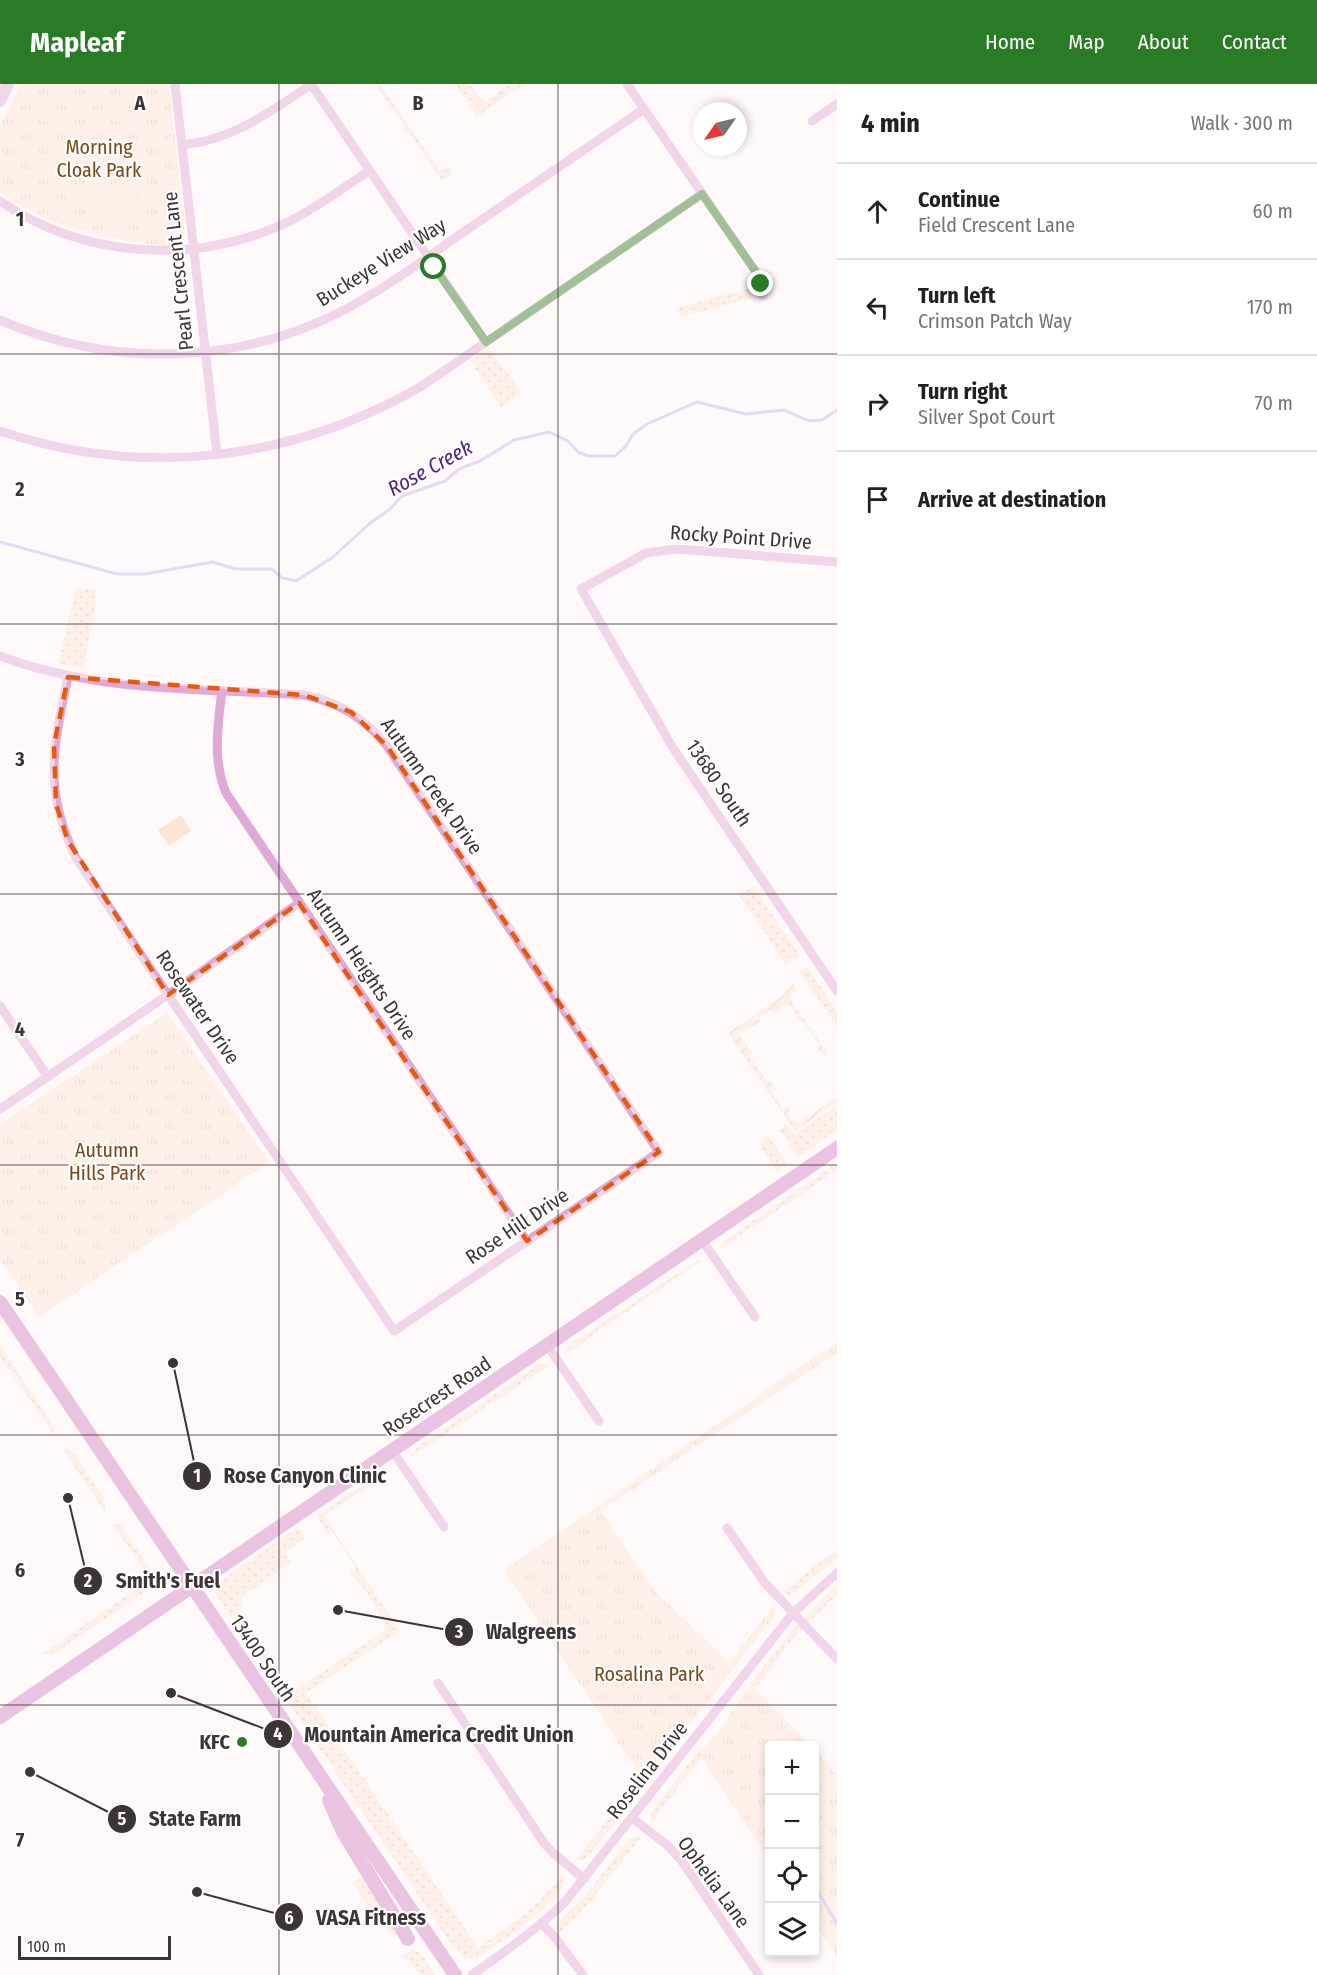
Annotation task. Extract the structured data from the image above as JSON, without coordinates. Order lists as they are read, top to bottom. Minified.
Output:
{"streets":{"main road":["Rosecrest Road","13400 South"],"street":["Buckeye View Way","Pearl Crescent Lane","Rocky Point Drive","13680 South","Autumn Creek Drive","Autumn Heights Drive","Rosewater Drive","Rose Hill Drive","Roselina Drive","Ophelia Lane"]},"crossings":[["Buckeye View Way","Pearl Crescent Lane"],["Rocky Point Drive","13680 South"],["Autumn Creek Drive","Autumn Heights Drive"],["Autumn Creek Drive","Rosewater Drive"],["Autumn Creek Drive","Rose Hill Drive"],["Autumn Heights Drive","Rose Hill Drive"],["Rosewater Drive","Rose Hill Drive"],["Rosecrest Road","13400 South"],["Roselina Drive","Ophelia Lane"]],"water":["Rose Creek"],"parks":["Morning Cloak Park","Autumn Hills Park","Rosalina Park"],"places":["Rose Canyon Clinic","Smith's Fuel","Walgreens","Mountain America Credit Union","KFC","State Farm","VASA Fitness"],"scale_bar":"100 m","north":"bottom left","page":{"header":"Mapleaf","nav":["Home","Map","About","Contact"],"heading":["4 min","Walk · 300 m"],"list":[["Continue","Field Crescent Lane","60 m"],["Turn left","Crimson Patch Way","170 m"],["Turn right","Silver Spot Court","70 m"],"Arrive at destination"],"map_buttons":["+","−"],"scale":"100 m"},"grid":{"columns":["A","B"],"rows":["1","2","3","4","5","6","7"]}}
